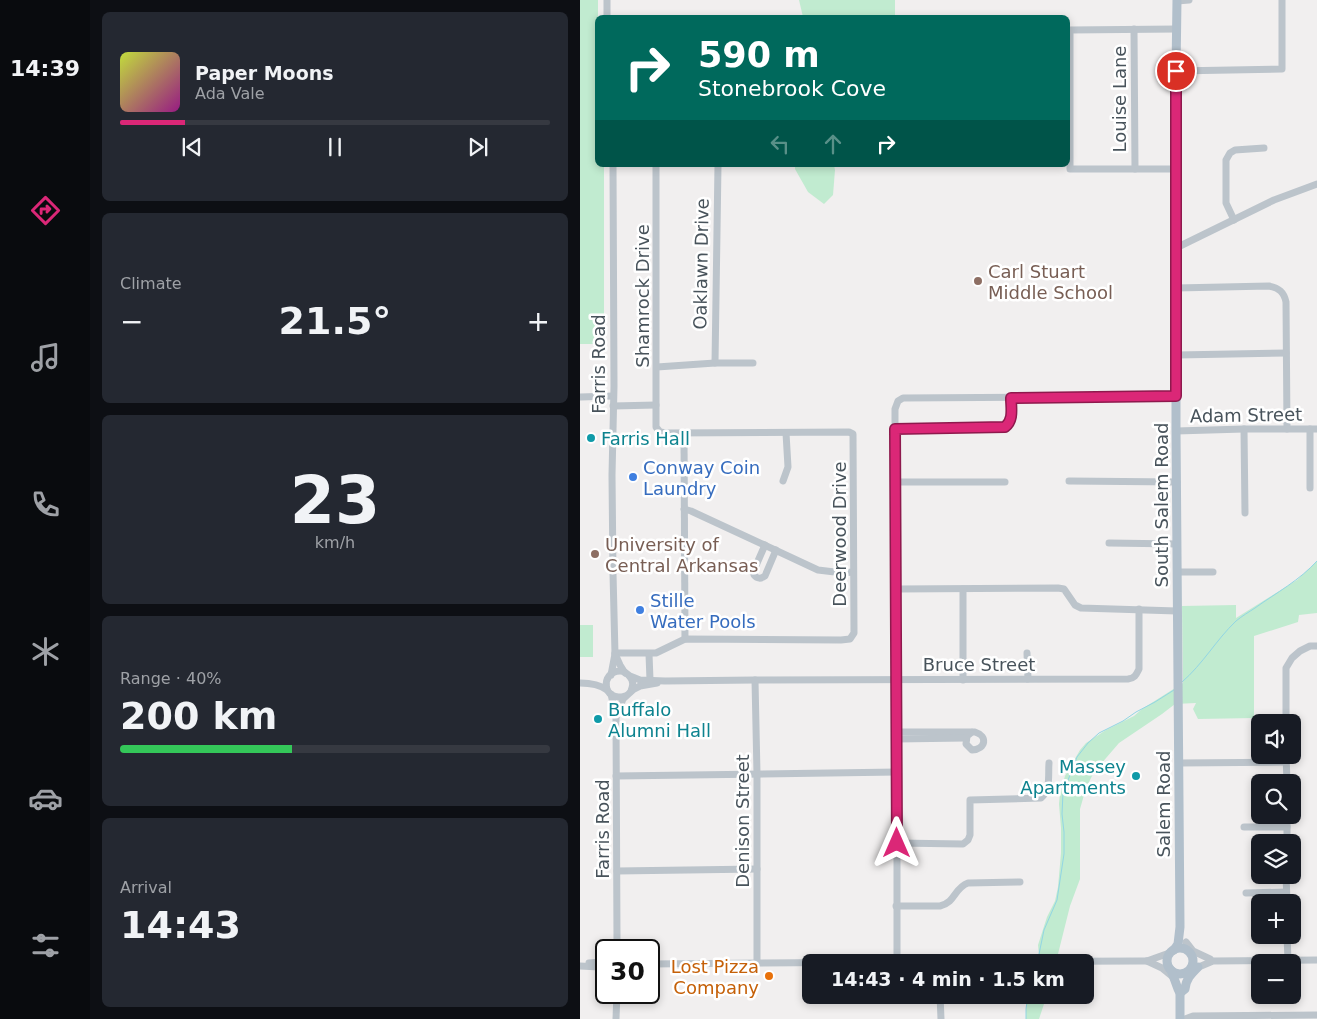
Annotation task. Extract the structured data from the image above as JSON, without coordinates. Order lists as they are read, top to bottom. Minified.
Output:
{"streets":{"main road":["South Salem Road","Salem Road"],"street":["Louise Lane","Oaklawn Drive","Shamrock Drive","Farris Road","Adam Street","Deerwood Drive","Bruce Street","Denison Street"]},"crossings":[["Farris Road","Bruce Street"],["Adam Street","South Salem Road"],["South Salem Road","Salem Road"],["Bruce Street","Denison Street"]],"places":["Carl Stuart Middle School","Farris Hall","Conway Coin Laundry","University of Central Arkansas","Stille Water Pools","Buffalo Alumni Hall","Massey Apartments","Lost Pizza Company"],"page":{"tabs":"14:39","turn":["590 m","Stonebrook Cove"],"song":["Paper Moons","Ada Vale"],"tile":["Climate",["23","km/h"],["Range · 40%","200 km"],["Arrival","14:43"]],"heat":["−","21.5°","+"],"map_buttons":["+","−"],"limit":"30","trip":"14:43 · 4 min · 1.5 km"}}
